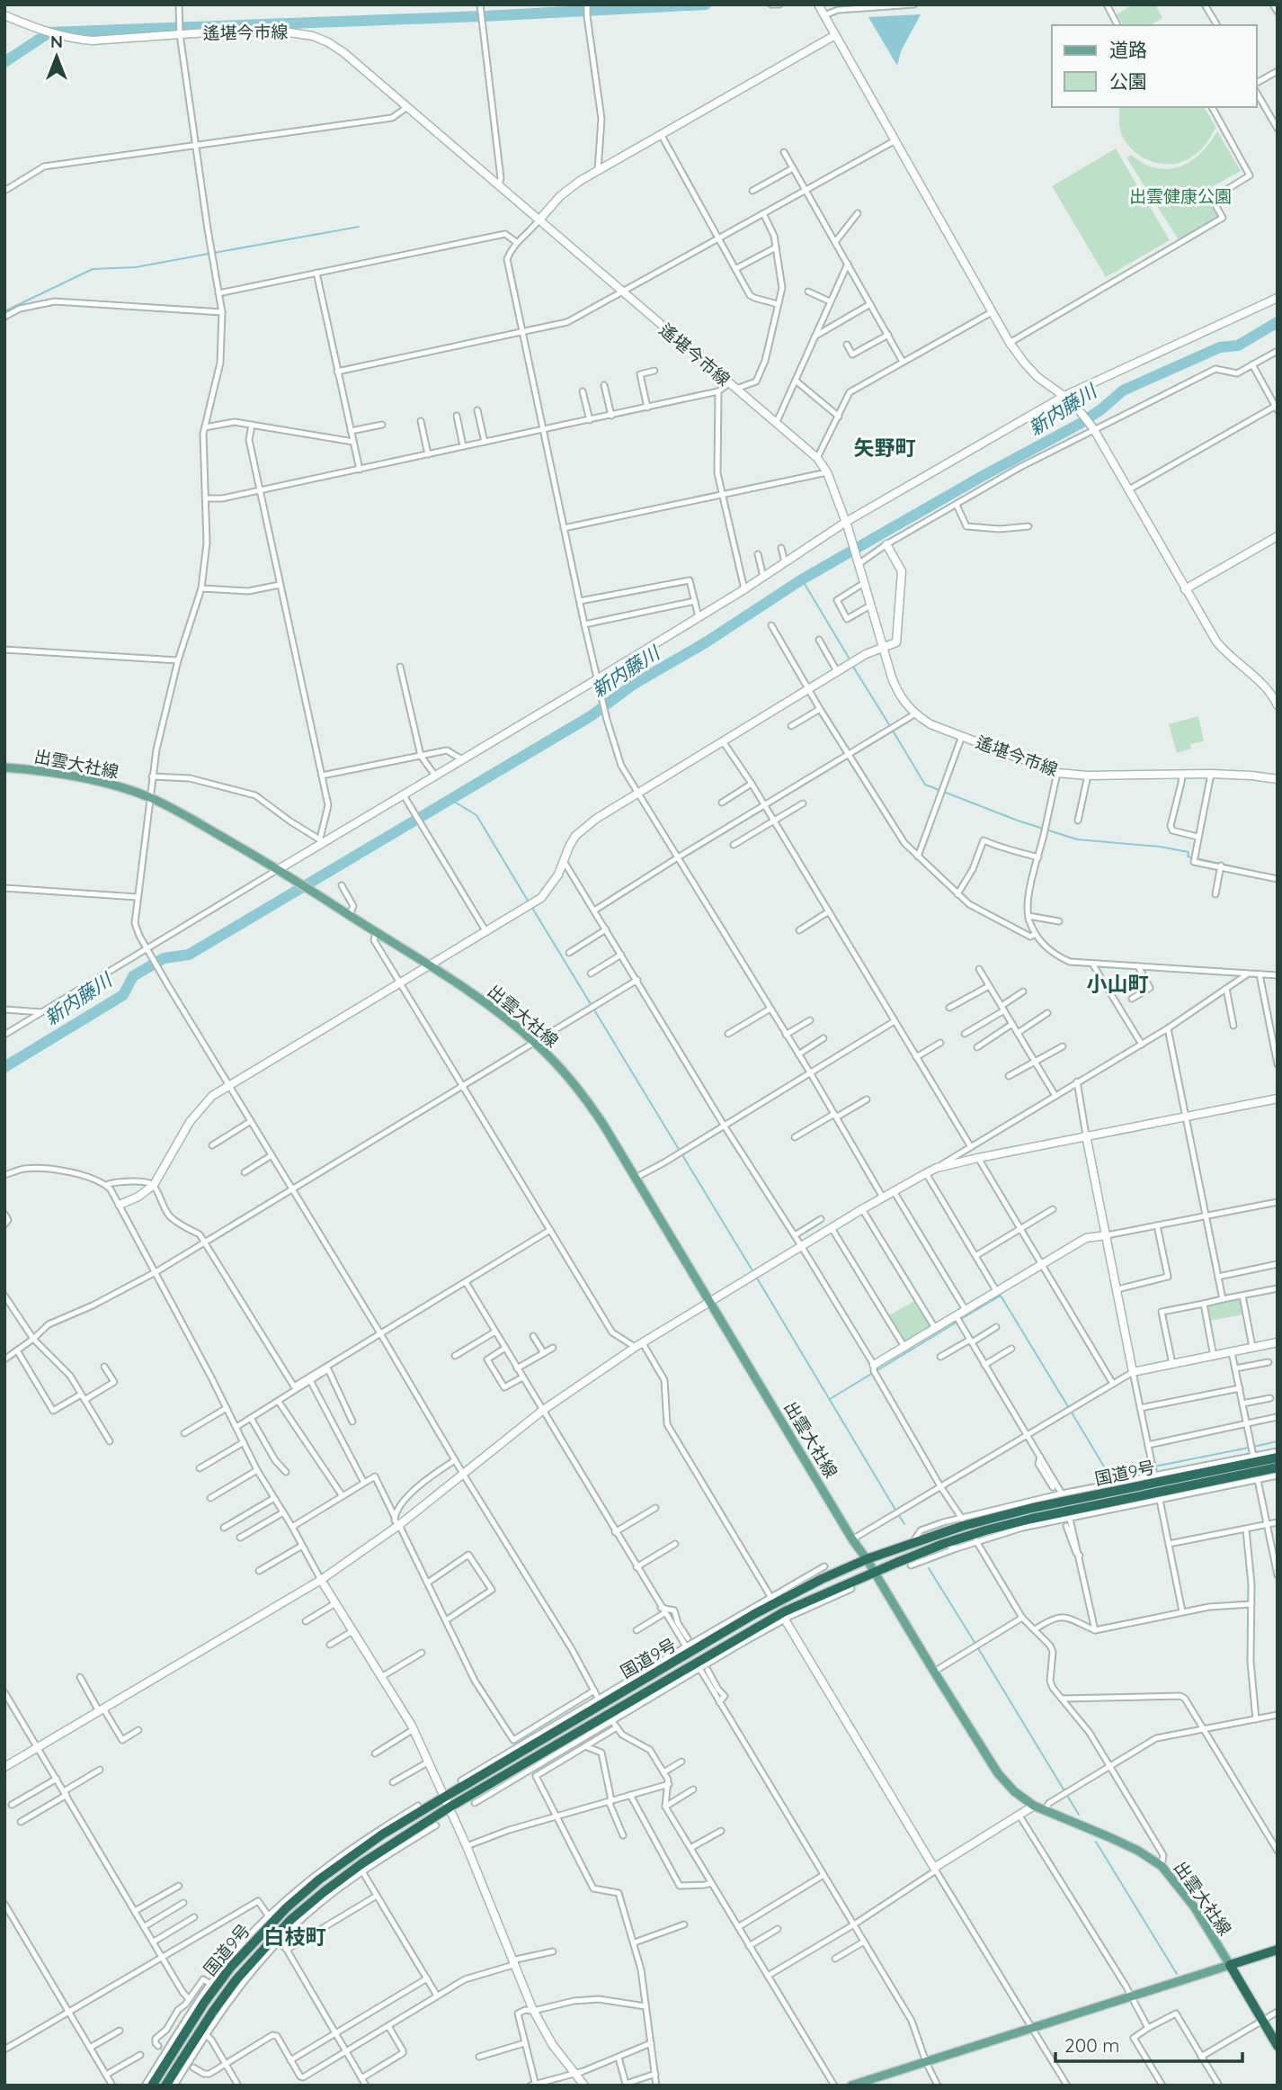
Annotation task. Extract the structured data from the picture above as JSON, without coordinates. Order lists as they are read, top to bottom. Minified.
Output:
{"streets":{"highway":["国道9号"],"main road":["出雲大社線"],"street":["遙堪今市線"]},"crossings":[["出雲大社線","国道9号"]],"districts":["矢野町","小山町","白枝町"],"water":["新内藤川"],"parks":["出雲健康公園"],"legend":["道路","公園"],"scale_bar":"200 m","north":"top"}
